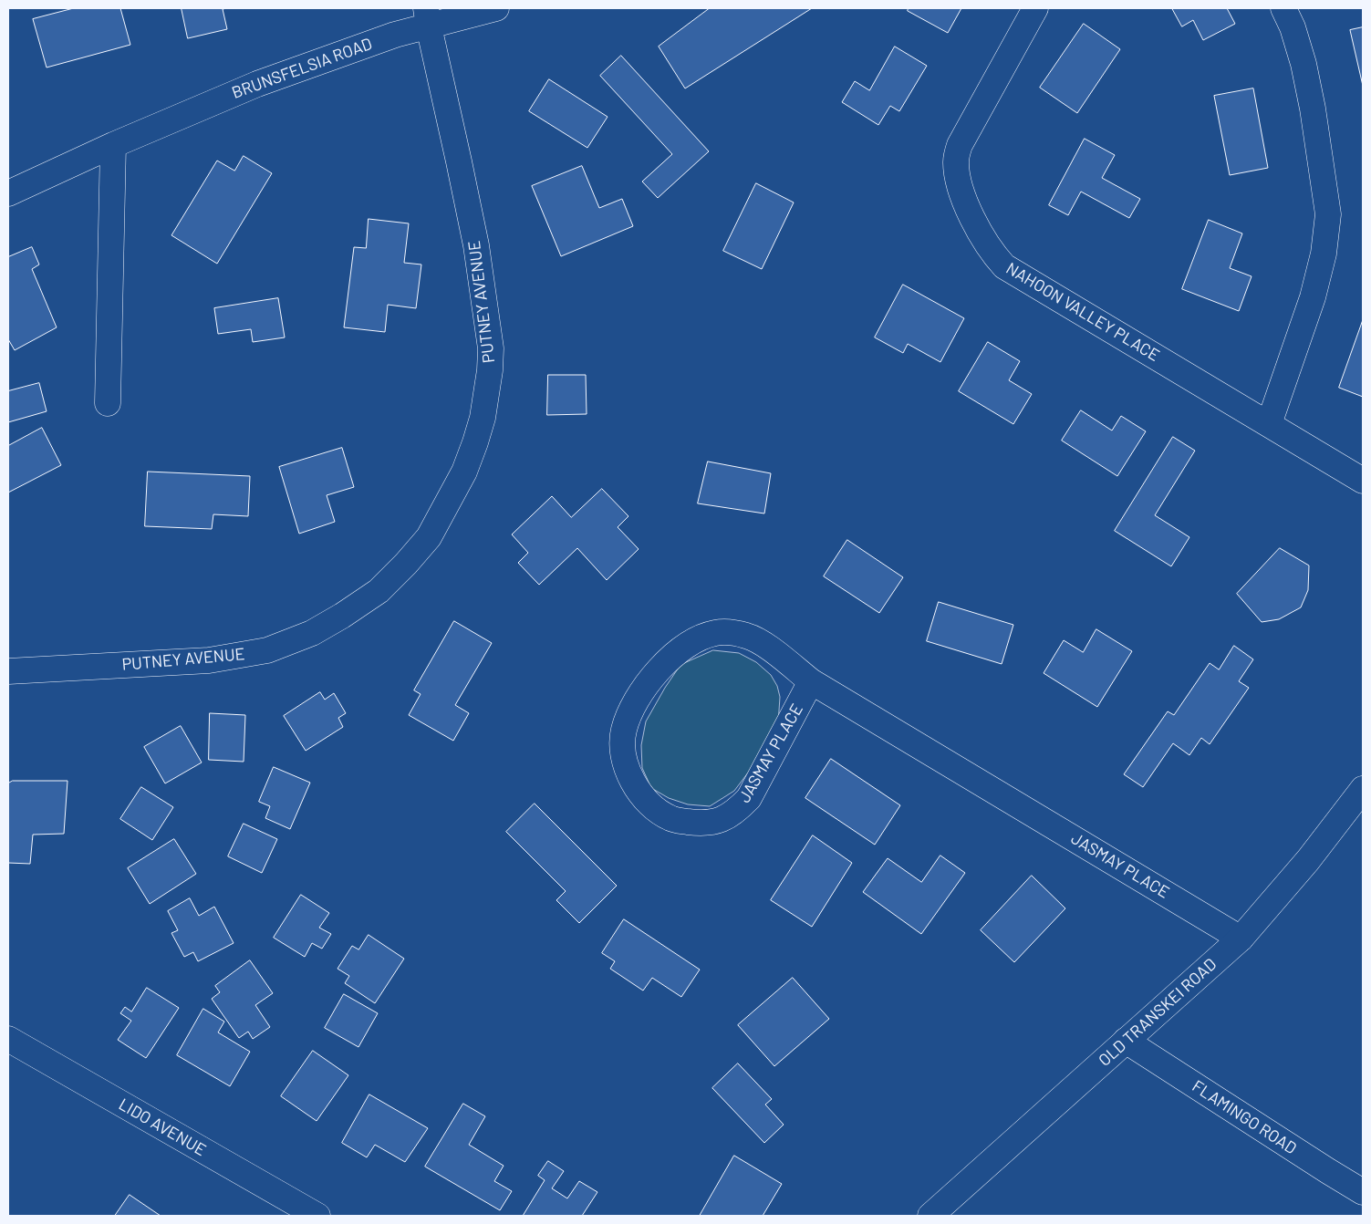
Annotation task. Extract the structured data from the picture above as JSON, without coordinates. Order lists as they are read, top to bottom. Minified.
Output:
{"streets":{"street":["BRUNSFELSIA ROAD","PUTNEY AVENUE","NAHOON VALLEY PLACE","JASMAY PLACE","OLD TRANSKEI ROAD","FLAMINGO ROAD","LIDO AVENUE"]},"crossings":[["BRUNSFELSIA ROAD","PUTNEY AVENUE"],["JASMAY PLACE","OLD TRANSKEI ROAD"],["OLD TRANSKEI ROAD","FLAMINGO ROAD"]]}
